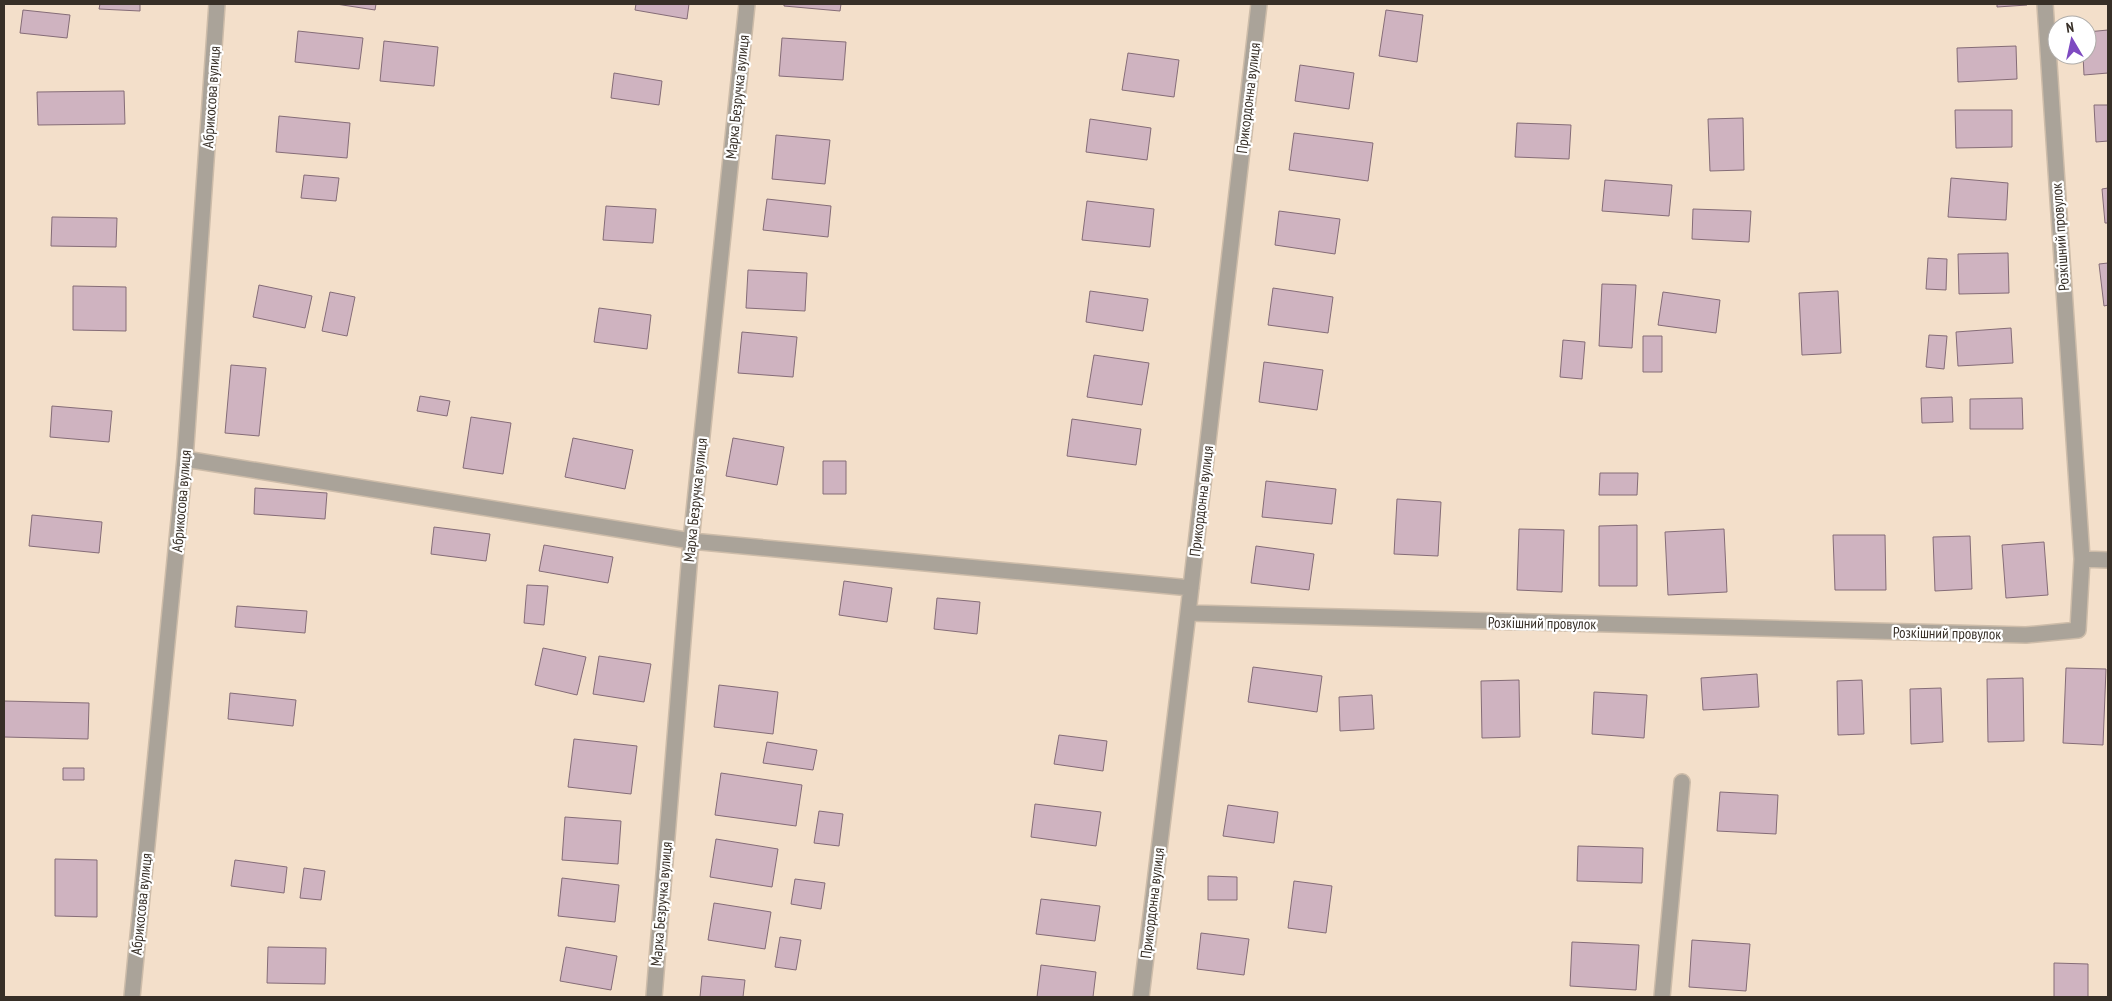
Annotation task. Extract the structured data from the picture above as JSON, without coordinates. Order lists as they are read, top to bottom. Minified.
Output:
{"streets":{"street":["Абрикосова вулиця","Марка Безручка вулиця","Прикордонна вулиця","Розкішний провулок"]},"crossings":[["Прикордонна вулиця","Розкішний провулок"]],"north":"top"}
